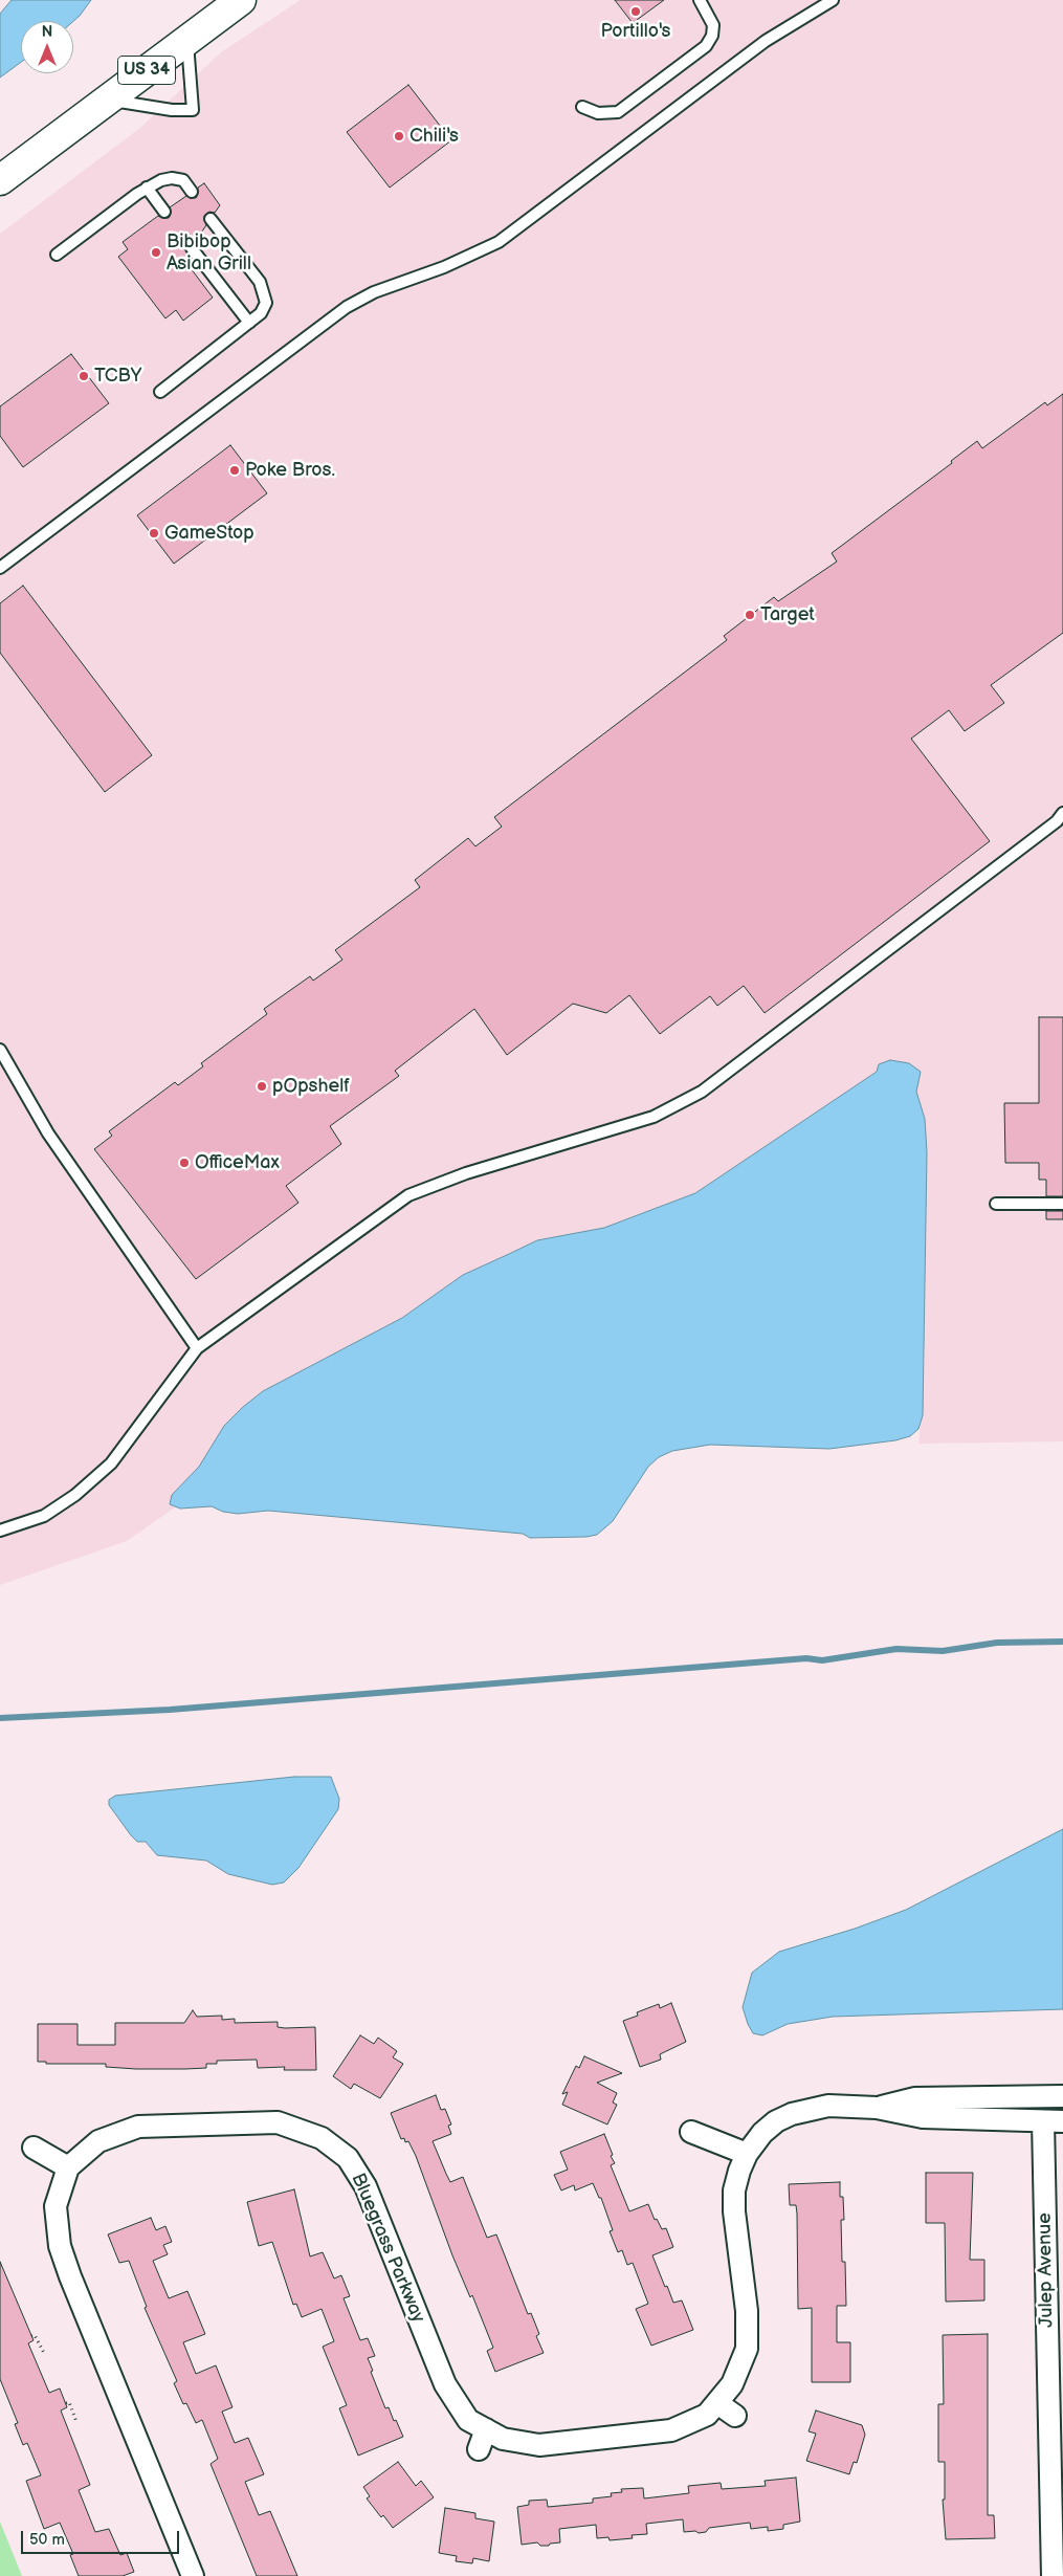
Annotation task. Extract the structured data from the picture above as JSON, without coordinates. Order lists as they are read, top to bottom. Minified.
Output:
{"streets":{"main road":["US 34"],"street":["Bluegrass Parkway","Julep Avenue"]},"crossings":[["Bluegrass Parkway","Julep Avenue"]],"places":["Portillo's","Chili's","Bibibop Asian Grill","TCBY","Poke Bros.","GameStop","Target","pOpshelf","OfficeMax"],"scale_bar":"50 m","north":"top"}
